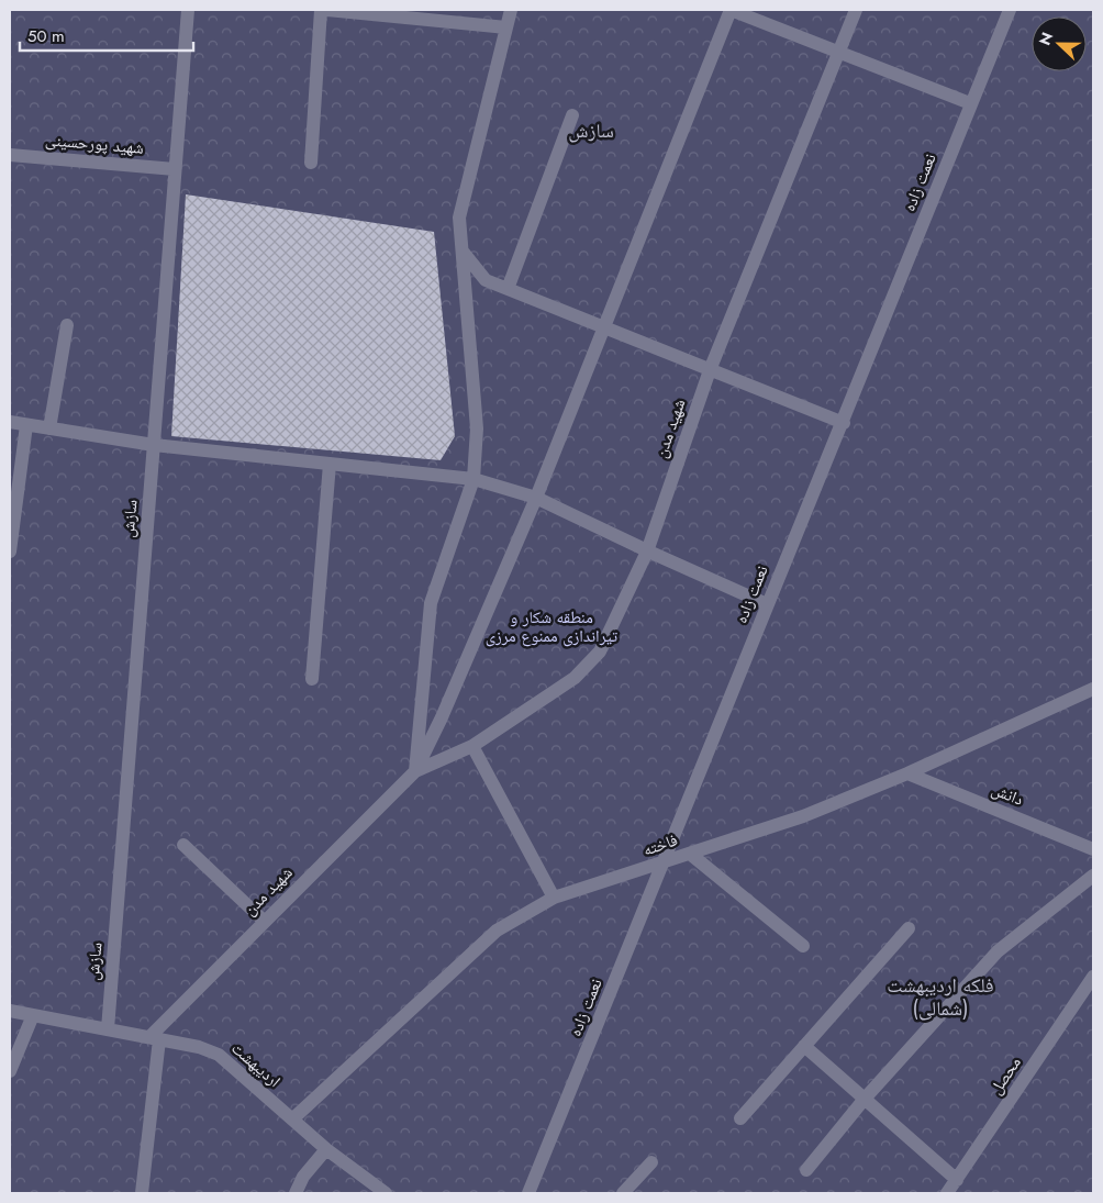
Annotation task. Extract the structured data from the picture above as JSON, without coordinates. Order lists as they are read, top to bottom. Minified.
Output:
{"streets":{"street":["شهید پورحسینی","نعمت زاده","شهید مدن","سازش","دانش","فاخته","اردیبهشت","محصل"]},"crossings":[["شهید پورحسینی","سازش"],["نعمت زاده","فاخته"],["شهید مدن","اردیبهشت"],["سازش","اردیبهشت"],["دانش","فاخته"],["فاخته","اردیبهشت"]],"districts":["سازش","فلکه اردیبهشت (شمالی)"],"parks":["منطقه شکار و تیراندازی ممنوع مرزی"],"scale_bar":"50 m","north":"left"}
